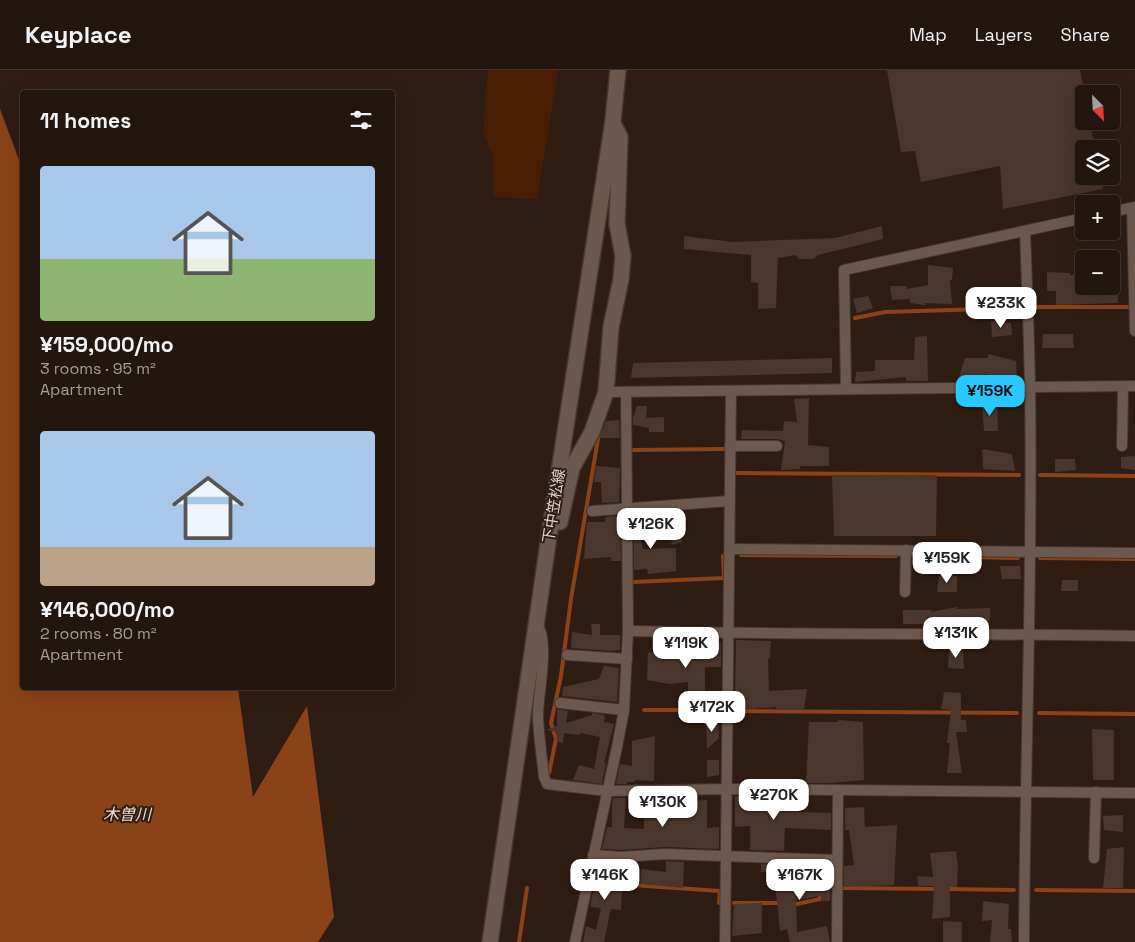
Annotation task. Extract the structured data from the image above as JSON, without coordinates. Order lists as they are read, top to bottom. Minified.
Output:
{"streets":{"main road":["下中笠松線"]},"water":["木曽川"],"north":"bottom right","page":{"header":"Keyplace","nav":["Map","Layers","Share"],"map_buttons":["+","−"],"heading":"11 homes","list":[{"name":"¥159,000/mo","note":"3 rooms · 95 m² · Apartment"},{"name":"¥146,000/mo","note":"2 rooms · 80 m² · Apartment"}],"price":["¥233K","¥159K","¥126K","¥159K","¥131K","¥119K","¥172K","¥270K","¥130K","¥146K","¥167K"]}}
